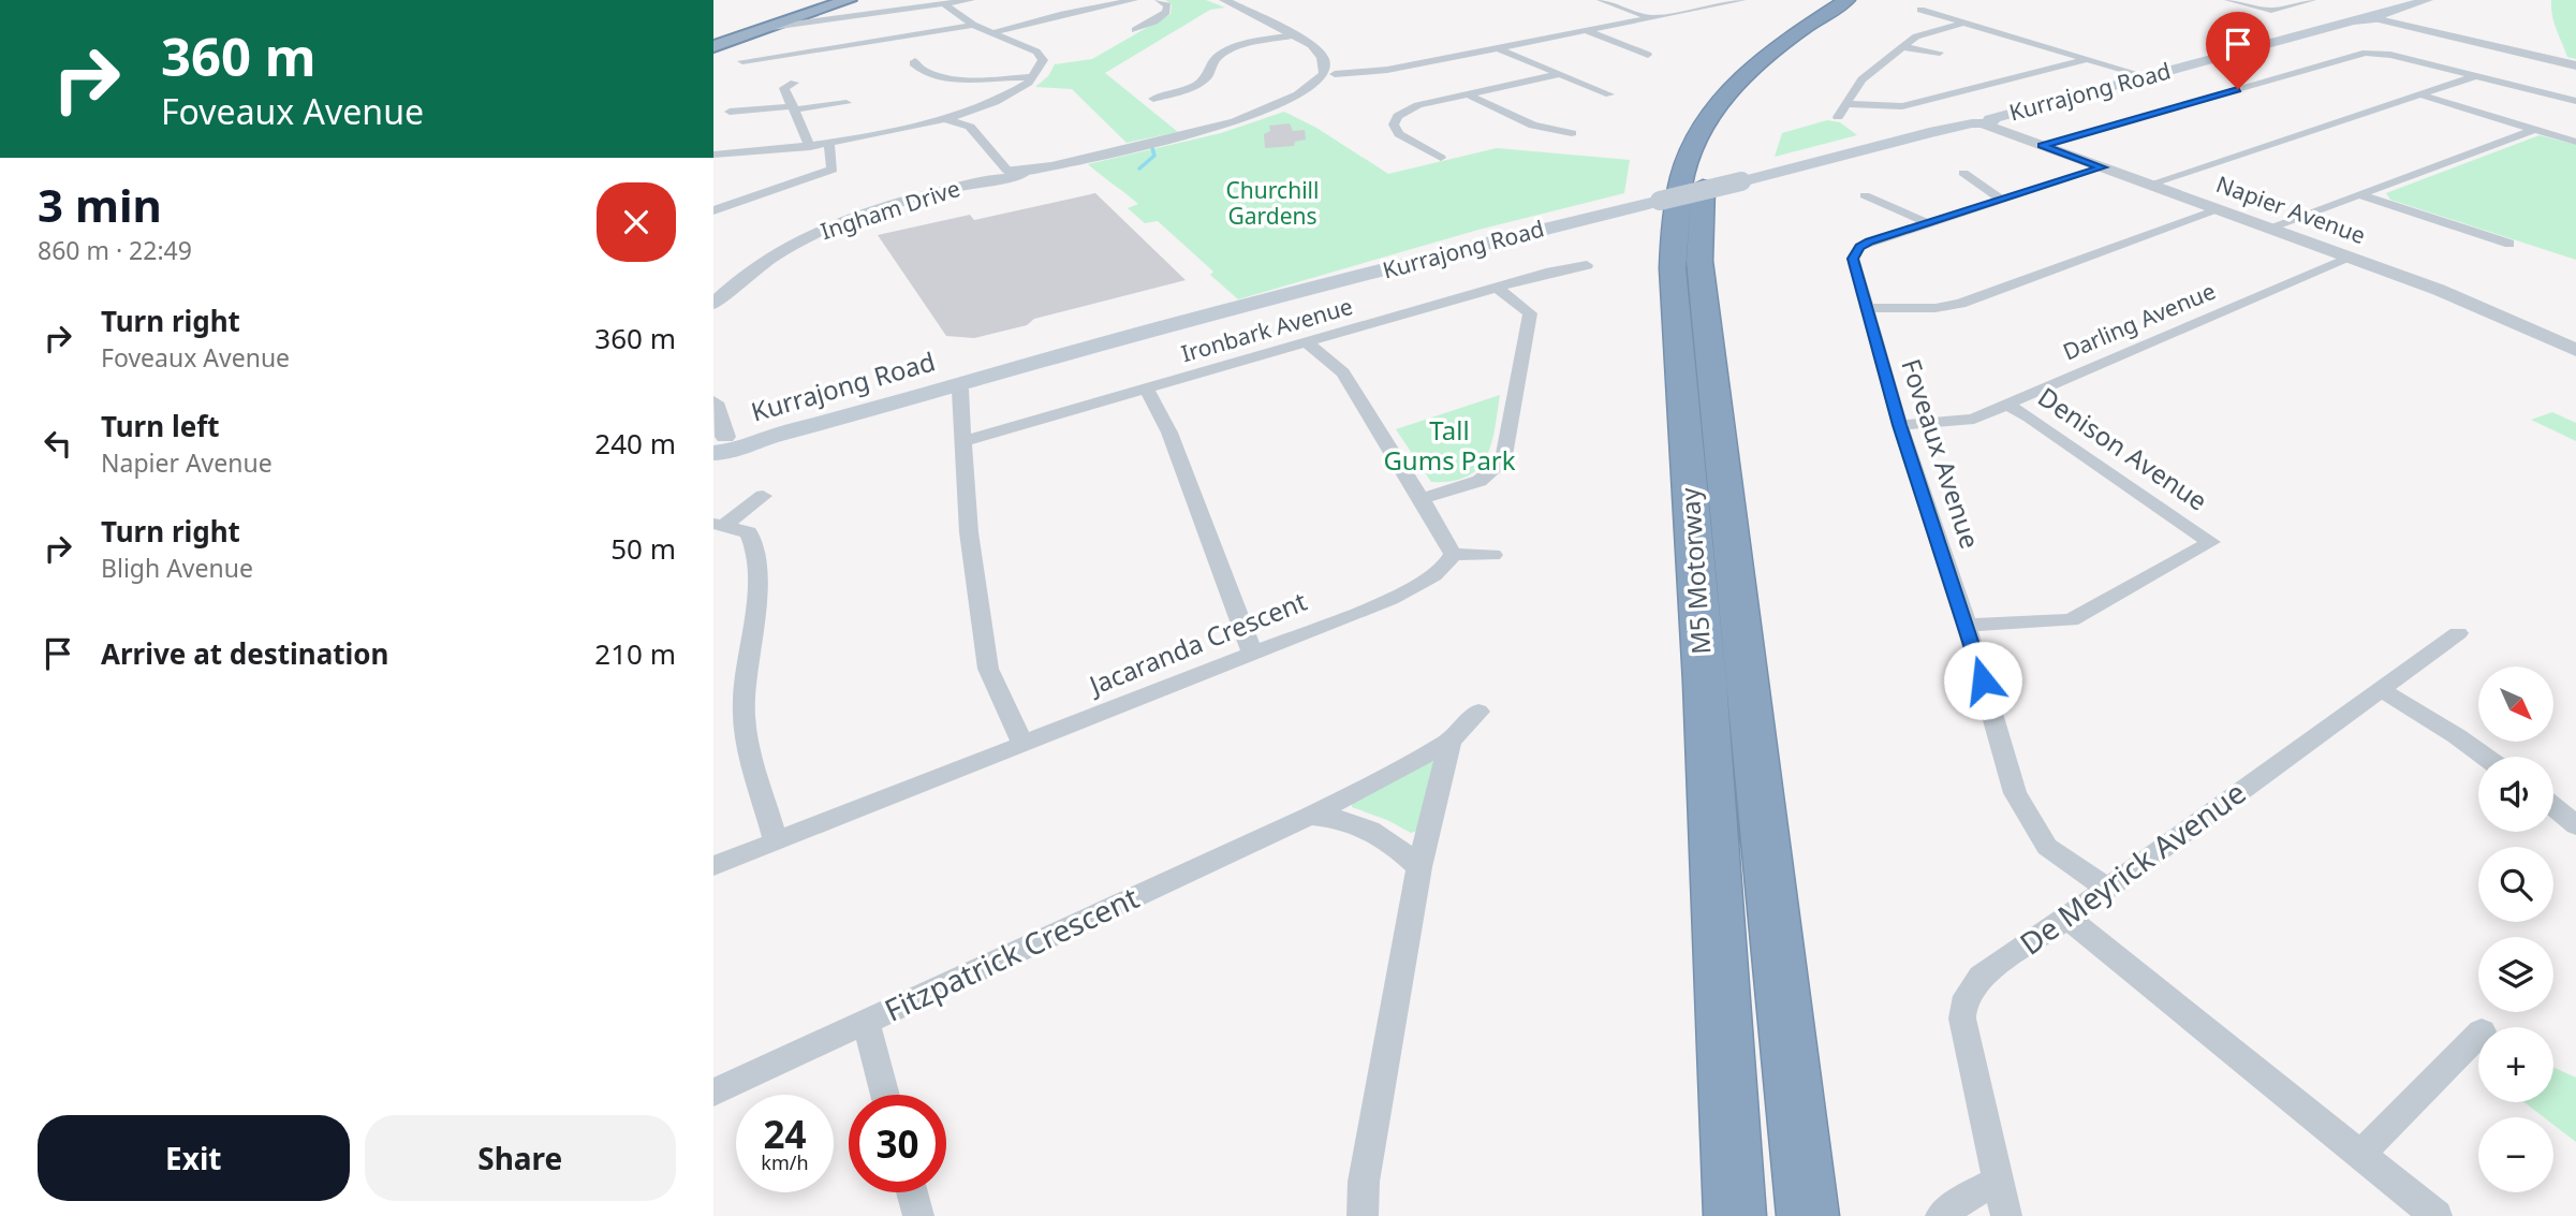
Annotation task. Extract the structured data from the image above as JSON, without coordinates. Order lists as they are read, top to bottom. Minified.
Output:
{"streets":{"highway":["M5 Motorway"],"main road":["Kurrajong Road"],"street":["Ingham Drive","Napier Avenue","Darling Avenue","Ironbark Avenue","Denison Avenue","Foveaux Avenue","Jacaranda Crescent","De Meyrick Avenue","Fitzpatrick Crescent"]},"crossings":[["Kurrajong Road","Napier Avenue"],["Napier Avenue","Darling Avenue"],["Napier Avenue","Foveaux Avenue"],["Darling Avenue","Denison Avenue"],["Darling Avenue","Foveaux Avenue"],["Denison Avenue","Foveaux Avenue"],["Foveaux Avenue","De Meyrick Avenue"]],"parks":["Churchill Gardens","Tall Gums Park"],"north":"bottom right","page":{"turn":["360 m","Foveaux Avenue"],"heading":["3 min","860 m · 22:49"],"list":[{"name":"Turn right","note":"Foveaux Avenue","value":"360 m"},{"name":"Turn left","note":"Napier Avenue","value":"240 m"},{"name":"Turn right","note":"Bligh Avenue","value":"50 m"},{"name":"Arrive at destination","value":"210 m"}],"map_buttons":["+","−"],"speed":"24 km/h","limit":"30","buttons":["Exit","Share"]}}
